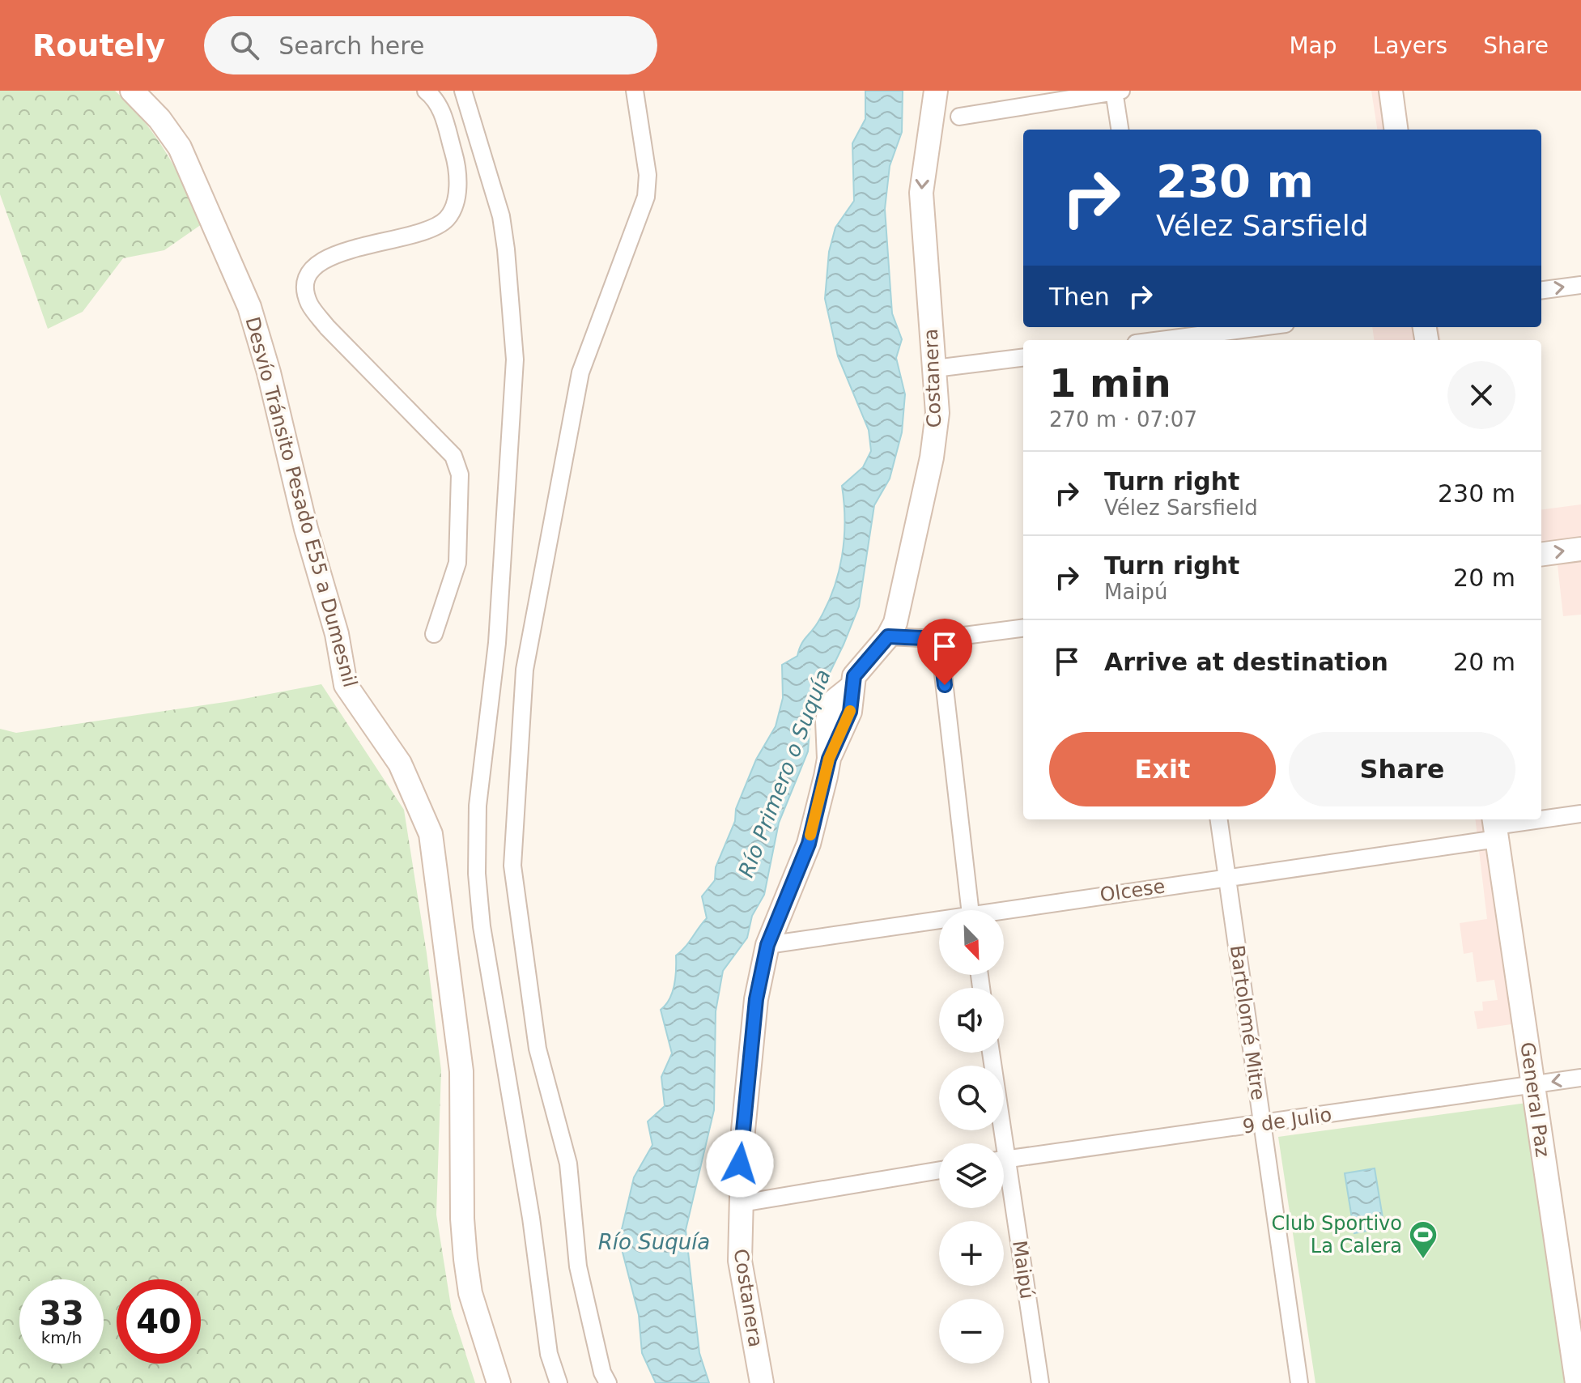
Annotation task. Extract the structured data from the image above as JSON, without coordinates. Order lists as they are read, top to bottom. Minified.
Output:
{"streets":{"street":["Costanera","Desvío Tránsito Pesado E55 a Dumesnil","Olcese","Bartolomé Mitre","General Paz","9 de Julio","Maipú"]},"crossings":[["Costanera","Olcese"],["Olcese","Bartolomé Mitre"],["Olcese","General Paz"],["Bartolomé Mitre","9 de Julio"],["General Paz","9 de Julio"]],"water":["Río Primero o Suquía","Río Suquía"],"places":{"sports":["Club Sportivo La Calera"]},"north":"bottom right","page":{"header":"Routely","search":"Search here","nav":["Map","Layers","Share"],"turn":["230 m","Vélez Sarsfield"],"then":"Then","heading":["1 min","270 m · 07:07"],"list":[{"name":"Turn right","note":"Vélez Sarsfield","value":"230 m"},{"name":"Turn right","note":"Maipú","value":"20 m"},{"name":"Arrive at destination","value":"20 m"}],"buttons":["Exit","Share"],"map_buttons":["+","−"],"speed":"33 km/h","limit":"40"}}
